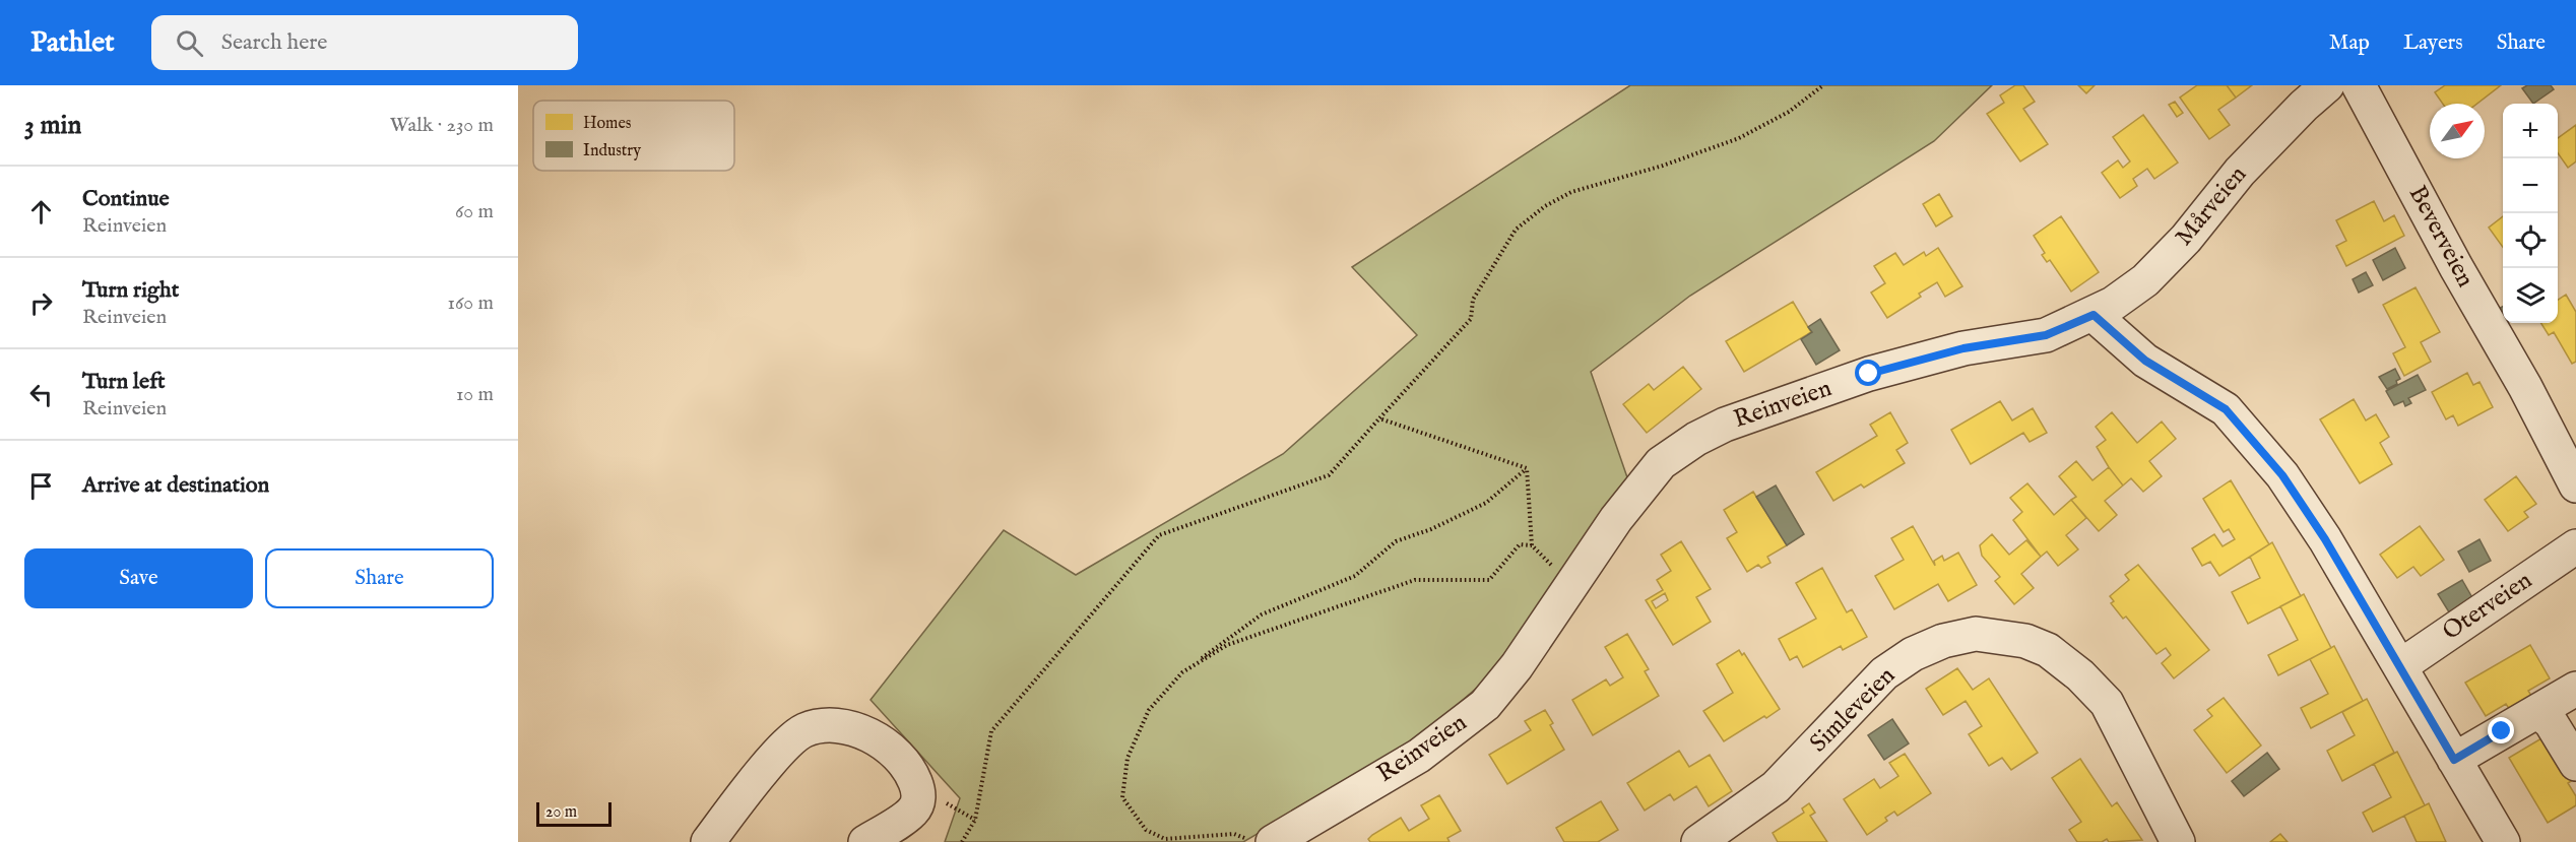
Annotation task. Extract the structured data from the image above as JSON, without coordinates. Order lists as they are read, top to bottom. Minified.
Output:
{"streets":{"street":["Mårveien","Beverveien","Reinveien","Oterveien","Simleveien"]},"crossings":[["Mårveien","Reinveien"]],"legend":["Homes","Industry"],"scale_bar":"20 m","north":"top right","page":{"header":"Pathlet","search":"Search here","nav":["Map","Layers","Share"],"heading":["3 min","Walk · 230 m"],"map_buttons":["+","−"],"list":[["Continue","Reinveien","60 m"],["Turn right","Reinveien","160 m"],["Turn left","Reinveien","10 m"],"Arrive at destination"],"buttons":["Save","Share"],"scale":"20 m"}}
